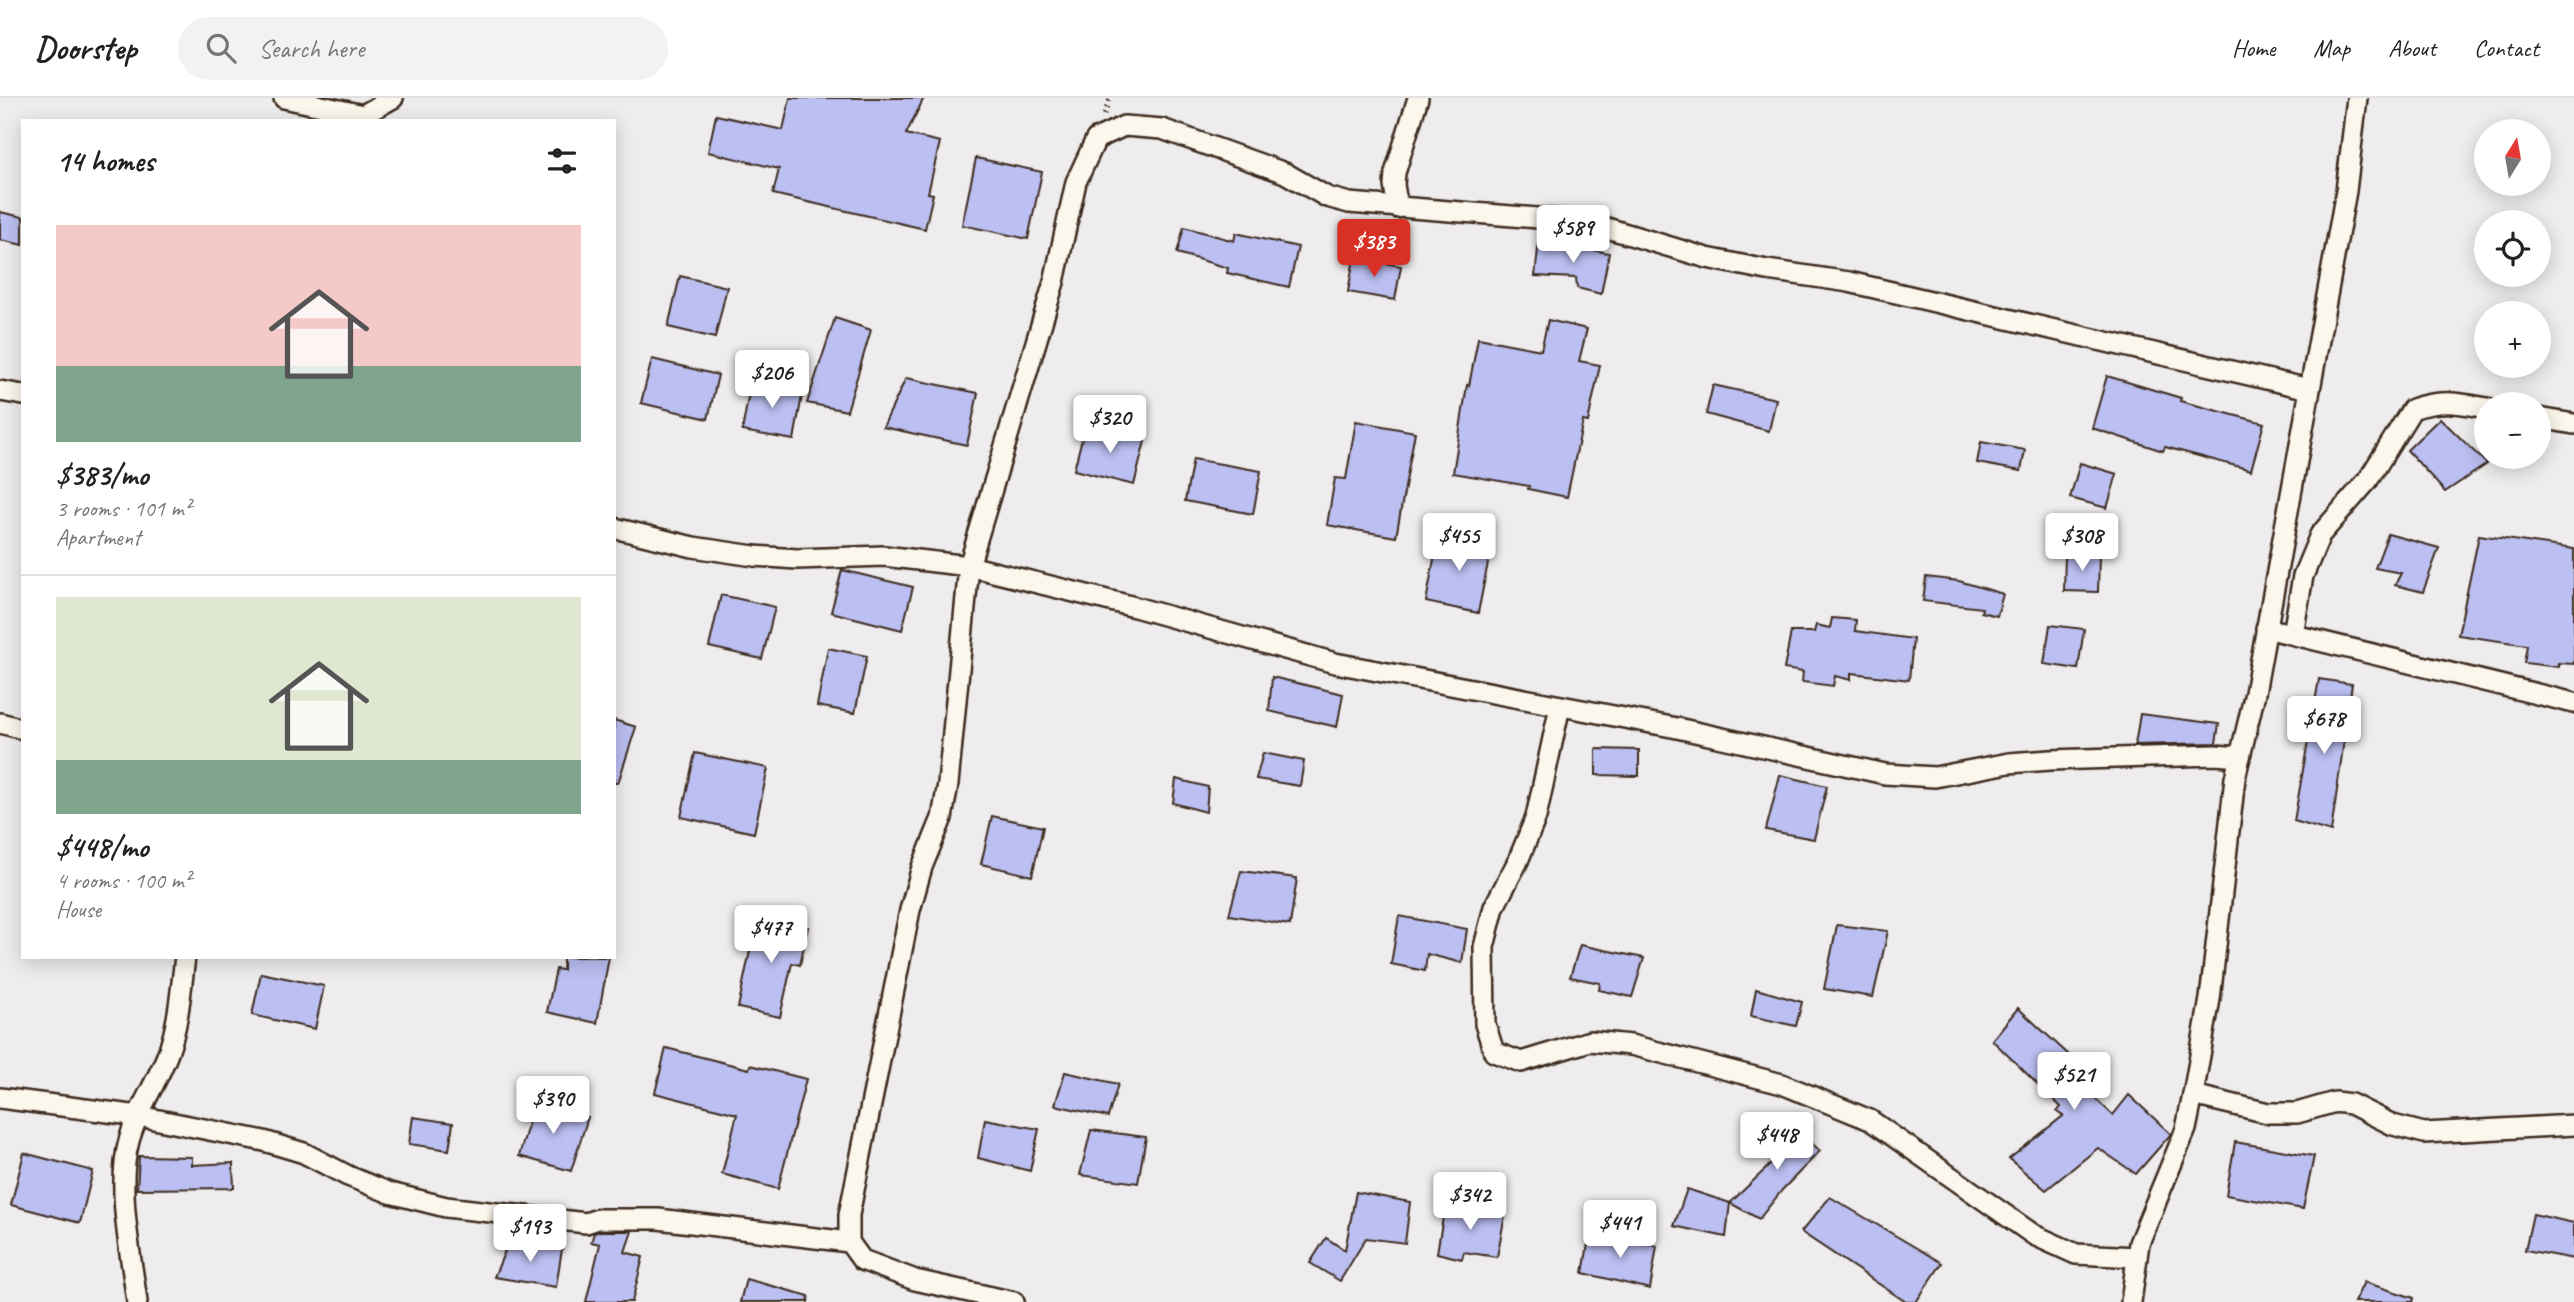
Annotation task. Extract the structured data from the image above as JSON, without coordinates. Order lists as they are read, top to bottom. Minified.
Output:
{"north":"top","page":{"header":"Doorstep","search":"Search here","nav":["Home","Map","About","Contact"],"map_buttons":["+","−"],"heading":"14 homes","list":[{"name":"$383/mo","note":"3 rooms · 101 m² · Apartment"},{"name":"$448/mo","note":"4 rooms · 100 m² · House"}],"price":["$589","$383","$206","$320","$455","$308","$678","$477","$521","$390","$448","$342","$441","$193"]}}
